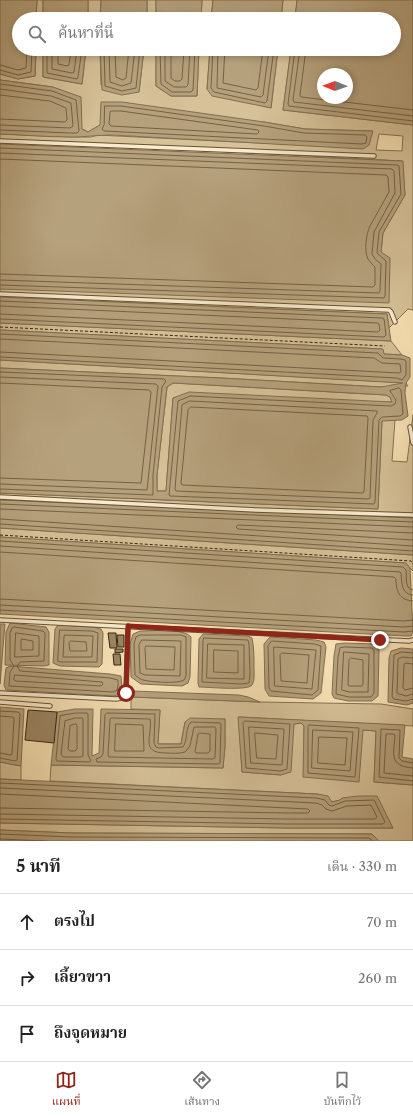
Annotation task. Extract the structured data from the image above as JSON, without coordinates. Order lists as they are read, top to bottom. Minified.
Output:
{"north":"left","page":{"search":"ค้นหาที่นี่","heading":["5 นาที","เดิน · 330 m"],"list":[["ตรงไป","70 m"],["เลี้ยวขวา","260 m"],"ถึงจุดหมาย"],"nav":["แผนที่","เส้นทาง","บันทึกไว้"]}}
